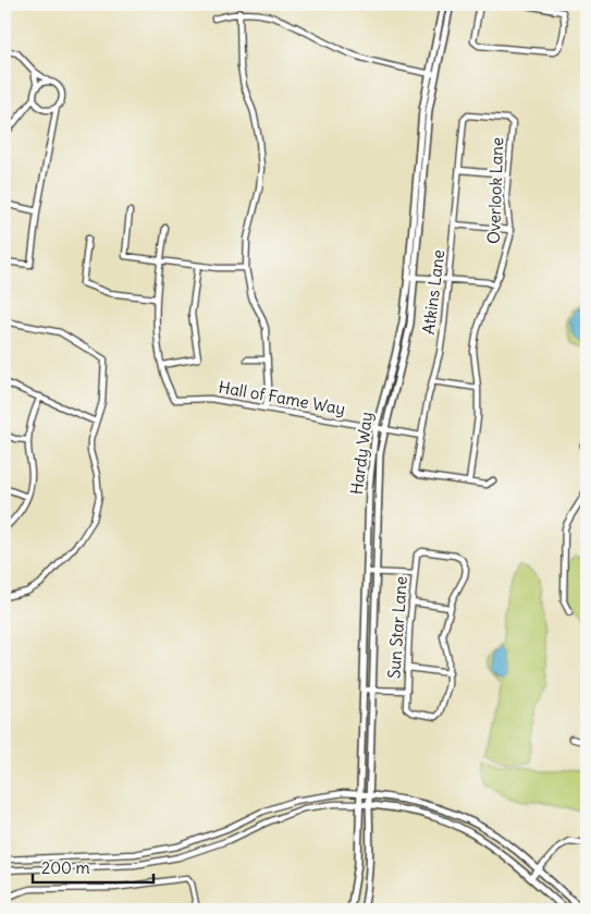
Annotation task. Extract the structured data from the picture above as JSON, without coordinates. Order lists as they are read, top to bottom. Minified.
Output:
{"streets":{"main road":["Hardy Way"],"street":["Overlook Lane","Atkins Lane","Hall of Fame Way","Sun Star Lane"]},"crossings":[["Overlook Lane","Atkins Lane"],["Atkins Lane","Hall of Fame Way"],["Hall of Fame Way","Hardy Way"]],"scale_bar":"200 m"}
